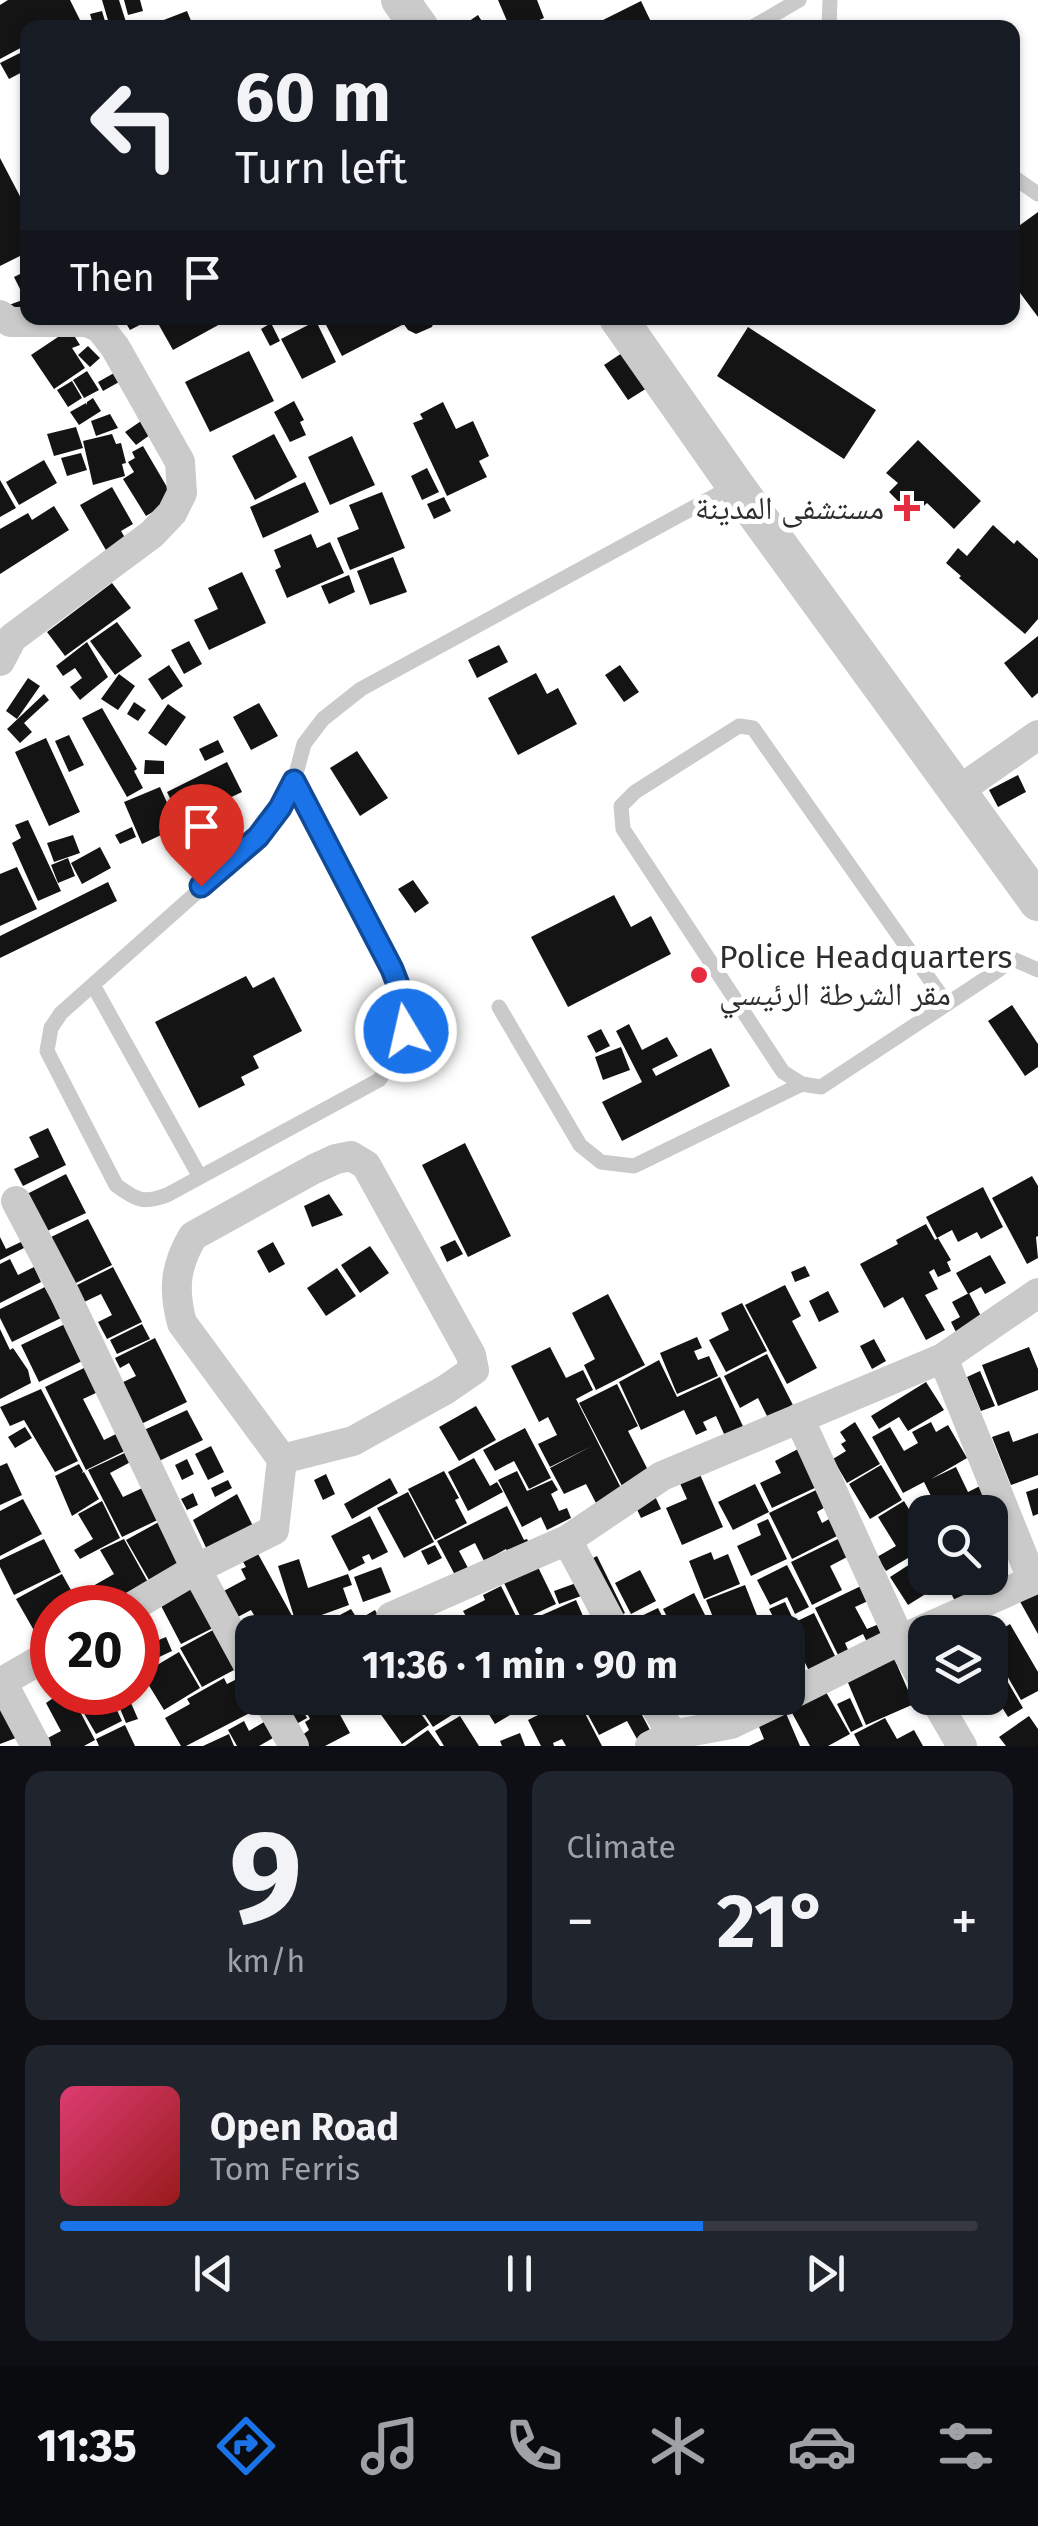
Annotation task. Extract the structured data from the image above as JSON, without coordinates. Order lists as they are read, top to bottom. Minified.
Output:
{"places":{"health":["مستشفى المدينة"],"other":["Police Headquarters مقر الشرطة الرئيسي"]},"page":{"turn":["60 m","Turn left"],"then":"Then","limit":"20","trip":"11:36 · 1 min · 90 m","tile":[["9","km/h"],"Climate"],"heat":["−","21°","+"],"song":["Open Road","Tom Ferris"],"tabs":"11:35"}}
